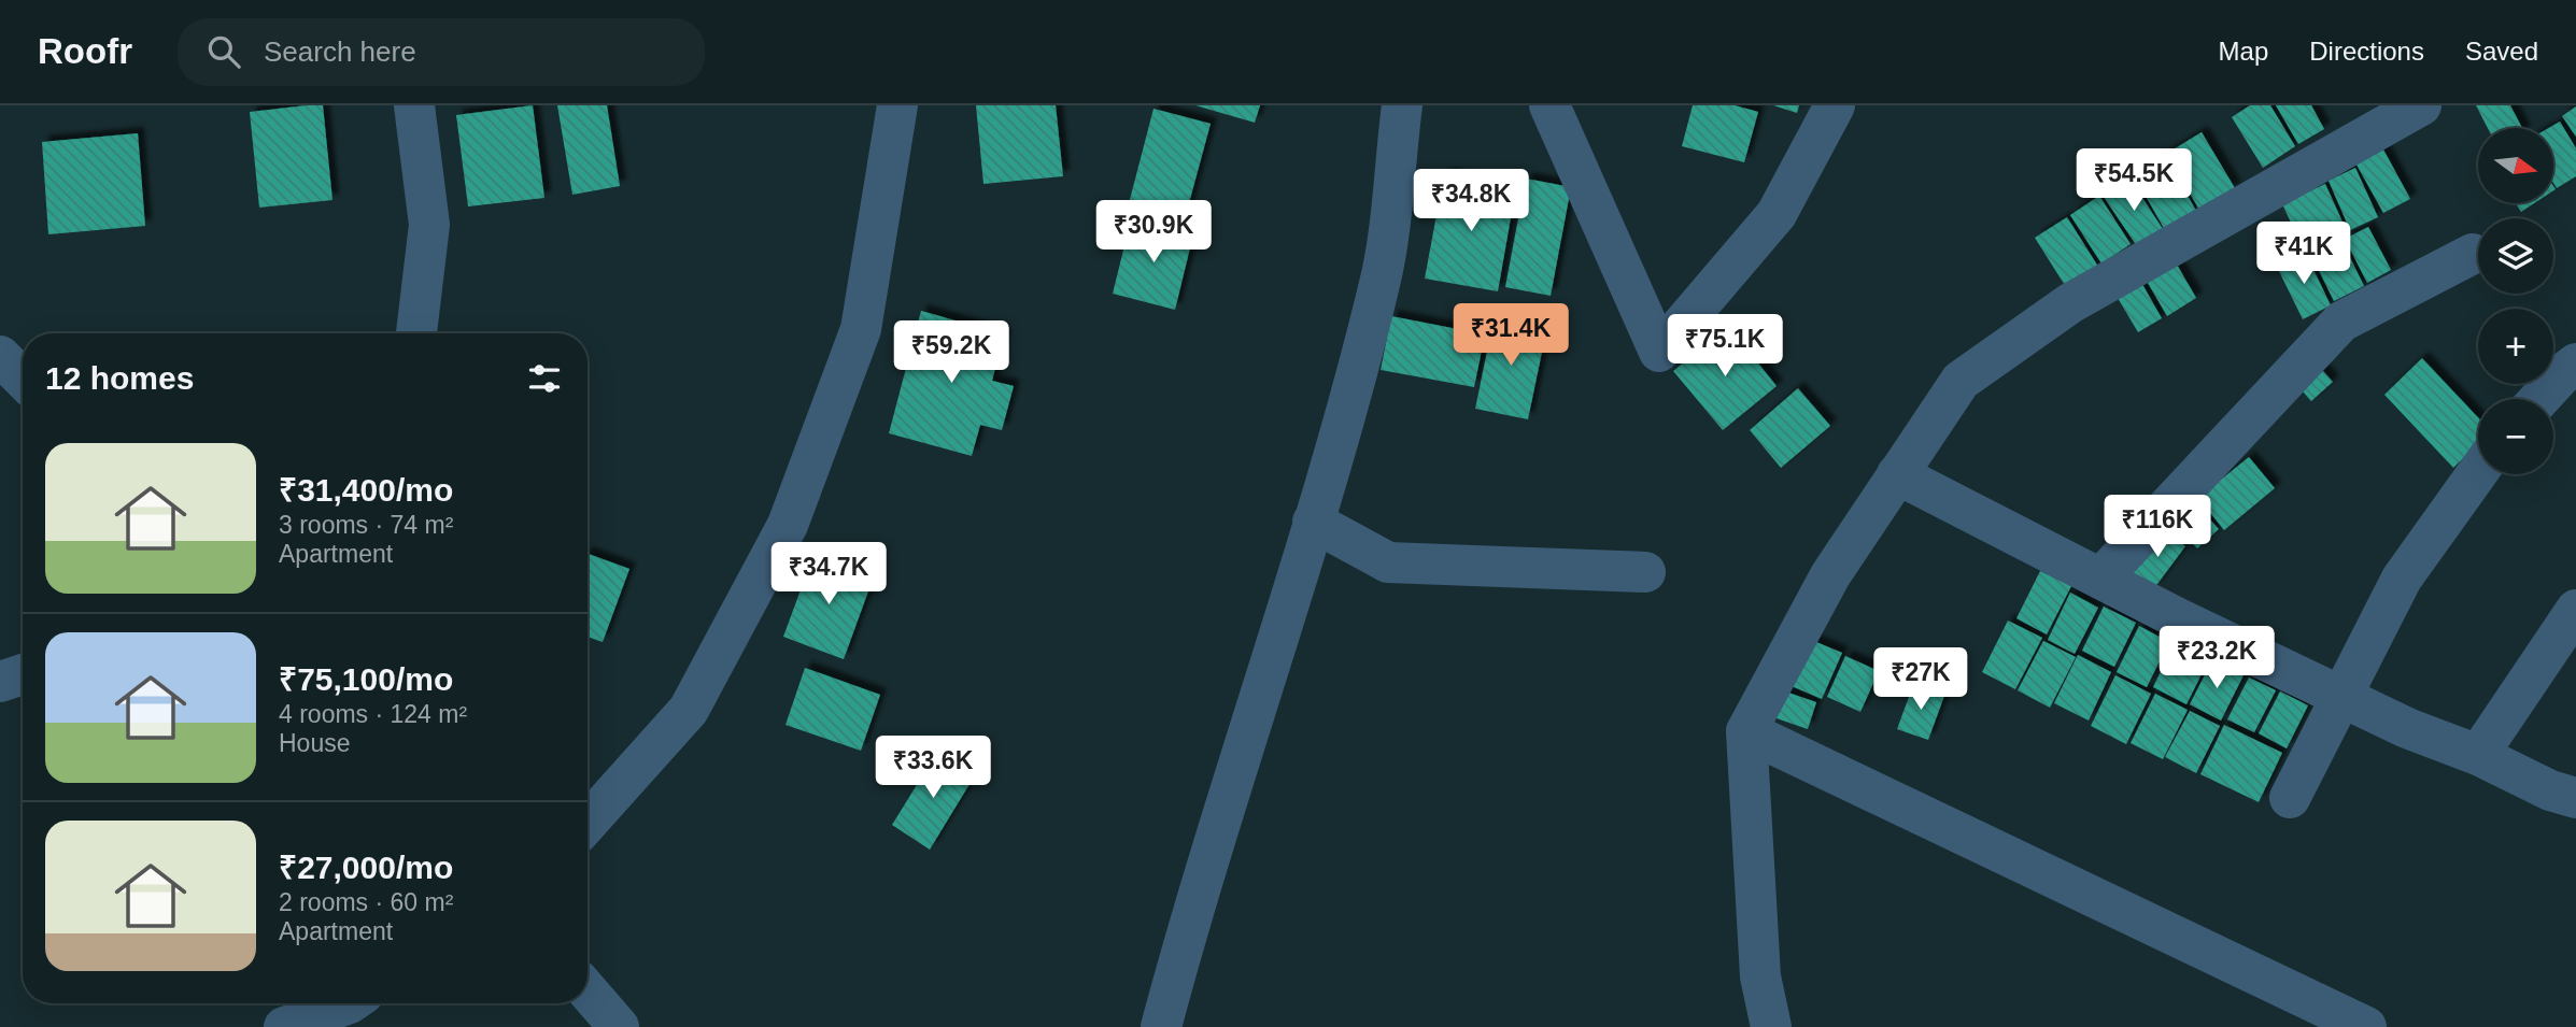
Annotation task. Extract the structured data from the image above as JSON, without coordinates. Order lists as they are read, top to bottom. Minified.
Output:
{"north":"right","page":{"header":"Roofr","search":"Search here","nav":["Map","Directions","Saved"],"map_buttons":["+","−"],"price":["₹54.5K","₹34.8K","₹30.9K","₹41K","₹31.4K","₹75.1K","₹59.2K","₹116K","₹34.7K","₹23.2K","₹27K","₹33.6K"],"heading":"12 homes","list":[{"name":"₹31,400/mo","note":"3 rooms · 74 m² · Apartment"},{"name":"₹75,100/mo","note":"4 rooms · 124 m² · House"},{"name":"₹27,000/mo","note":"2 rooms · 60 m² · Apartment"}]}}
